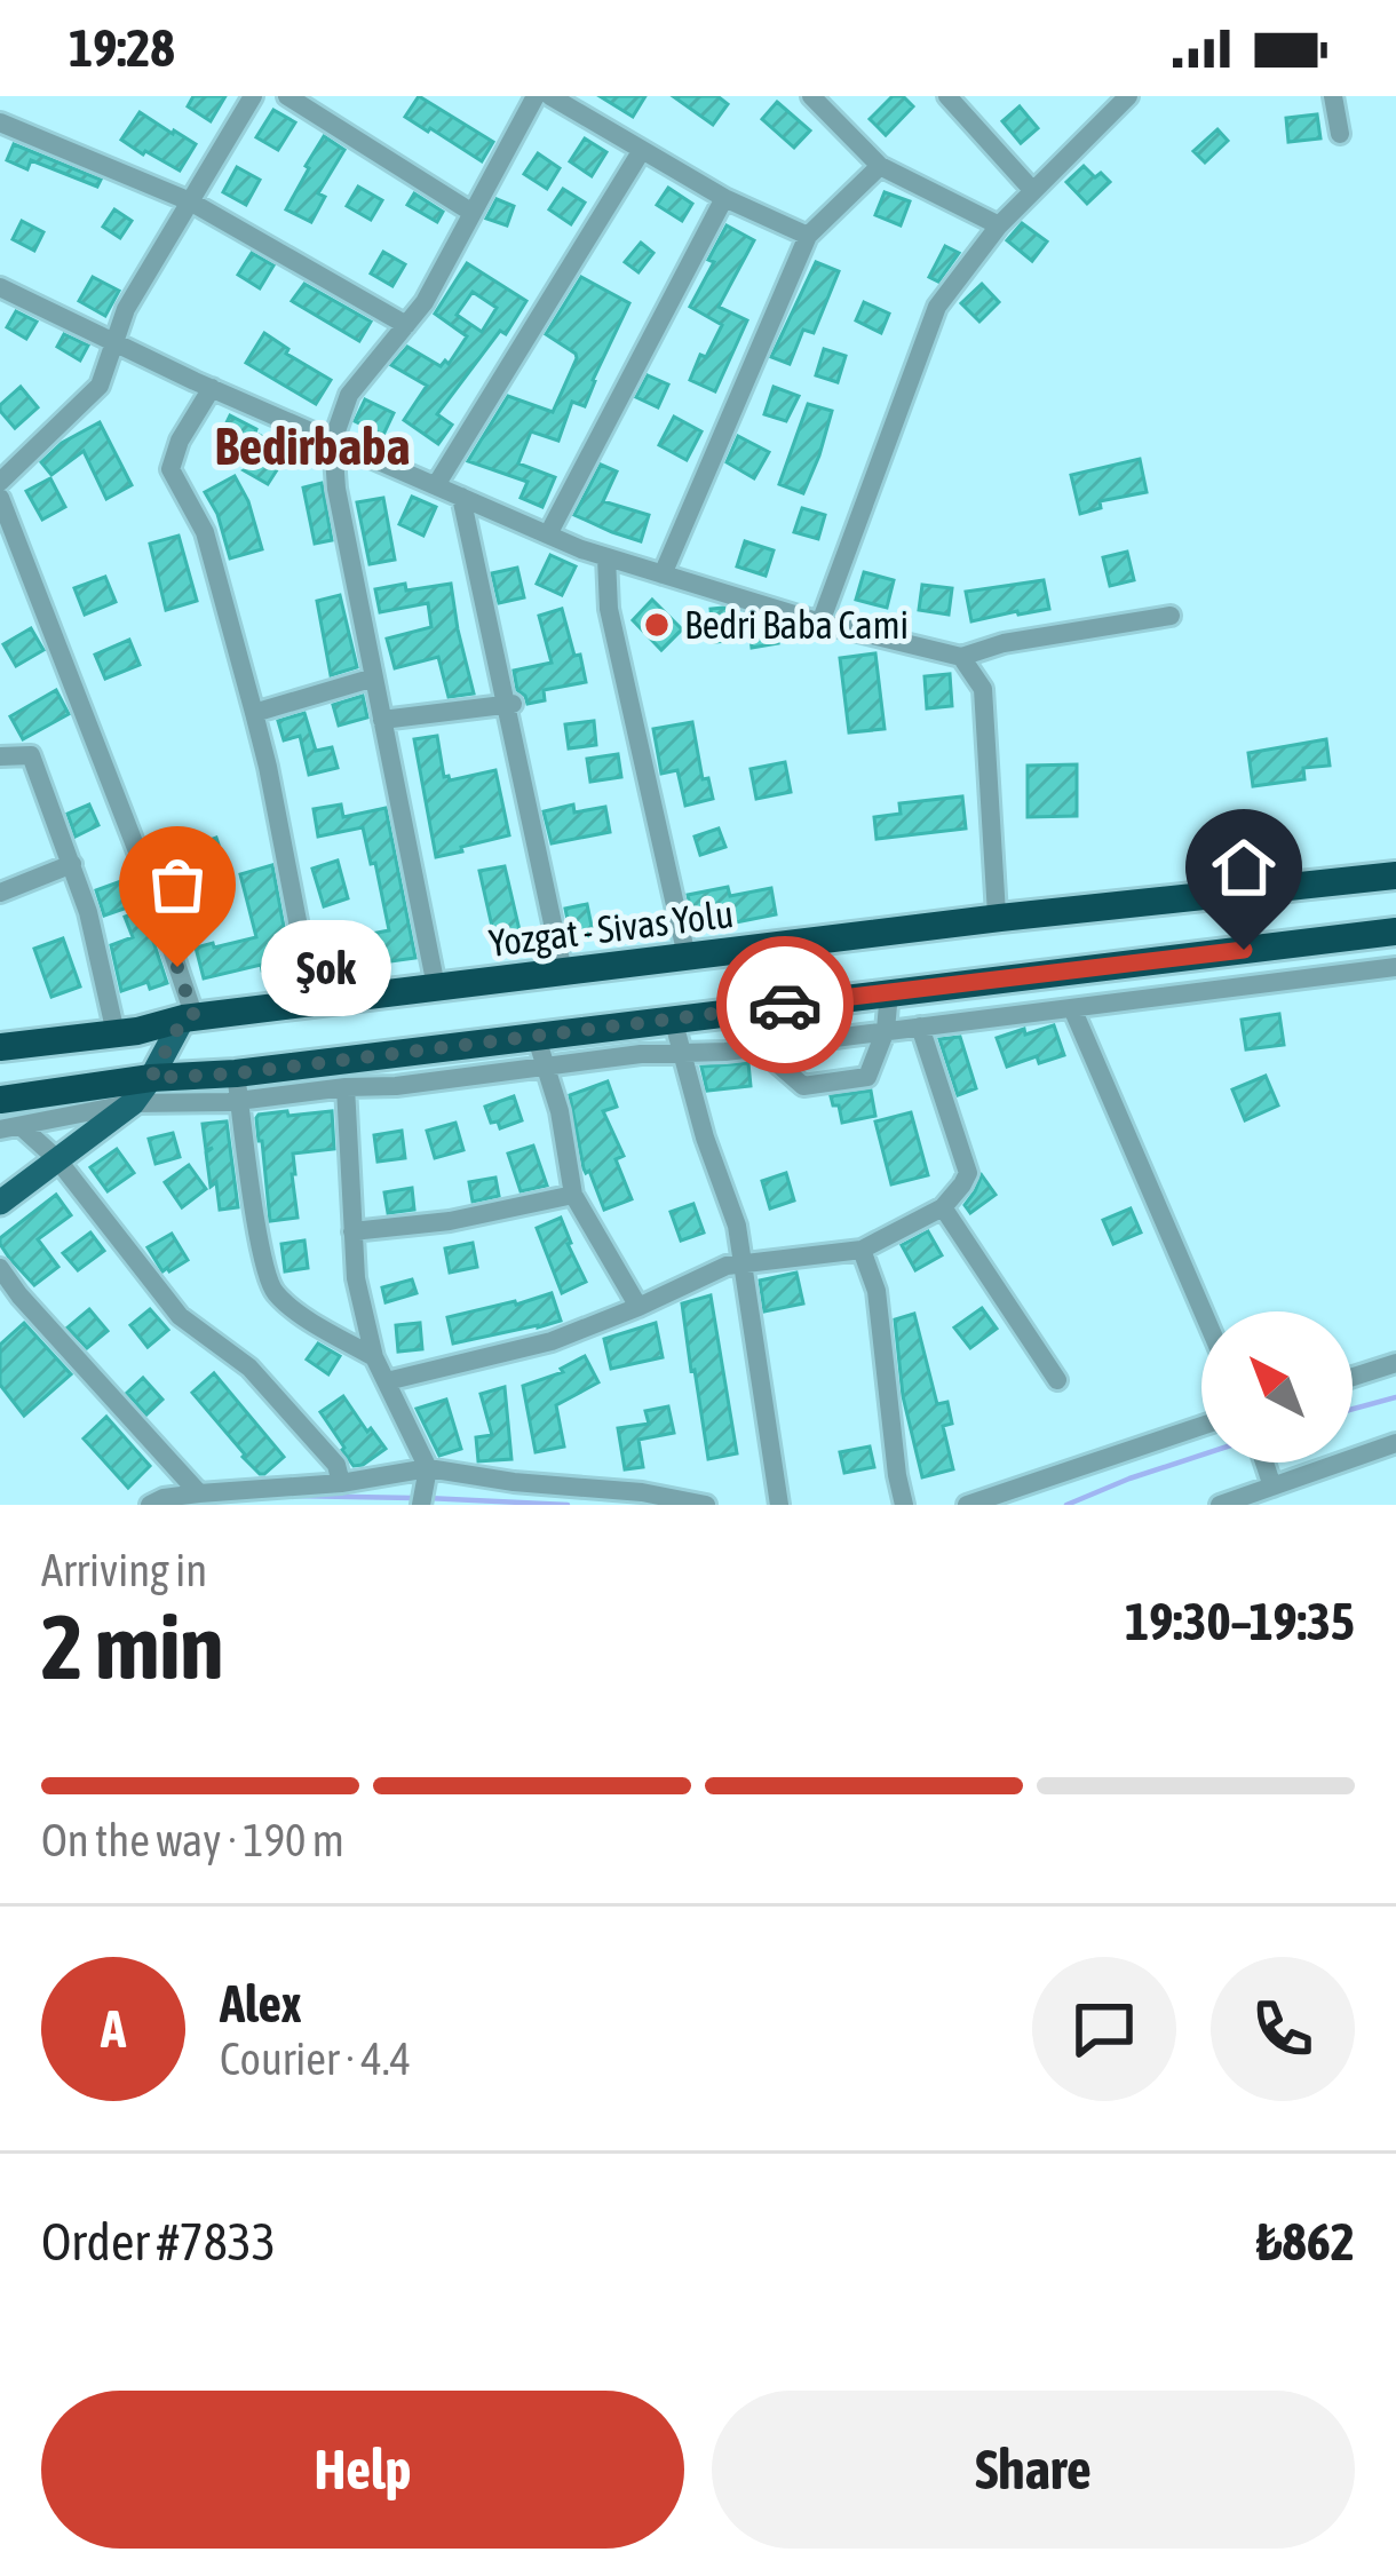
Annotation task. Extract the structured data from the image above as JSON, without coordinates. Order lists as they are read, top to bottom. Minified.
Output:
{"streets":{"highway":["Yozgat - Sivas Yolu"]},"districts":["Bedirbaba"],"places":["Bedri Baba Cami","Şok"],"north":"top left","page":{"status":"19:28","bubble":"Şok","heading":["2 min","Arriving in","19:30–19:35"],"panel":["Alex","Courier · 4.4","Order #7833","₺862"],"bar":"On the way · 190 m","round":"A","buttons":["Help","Share"]}}
